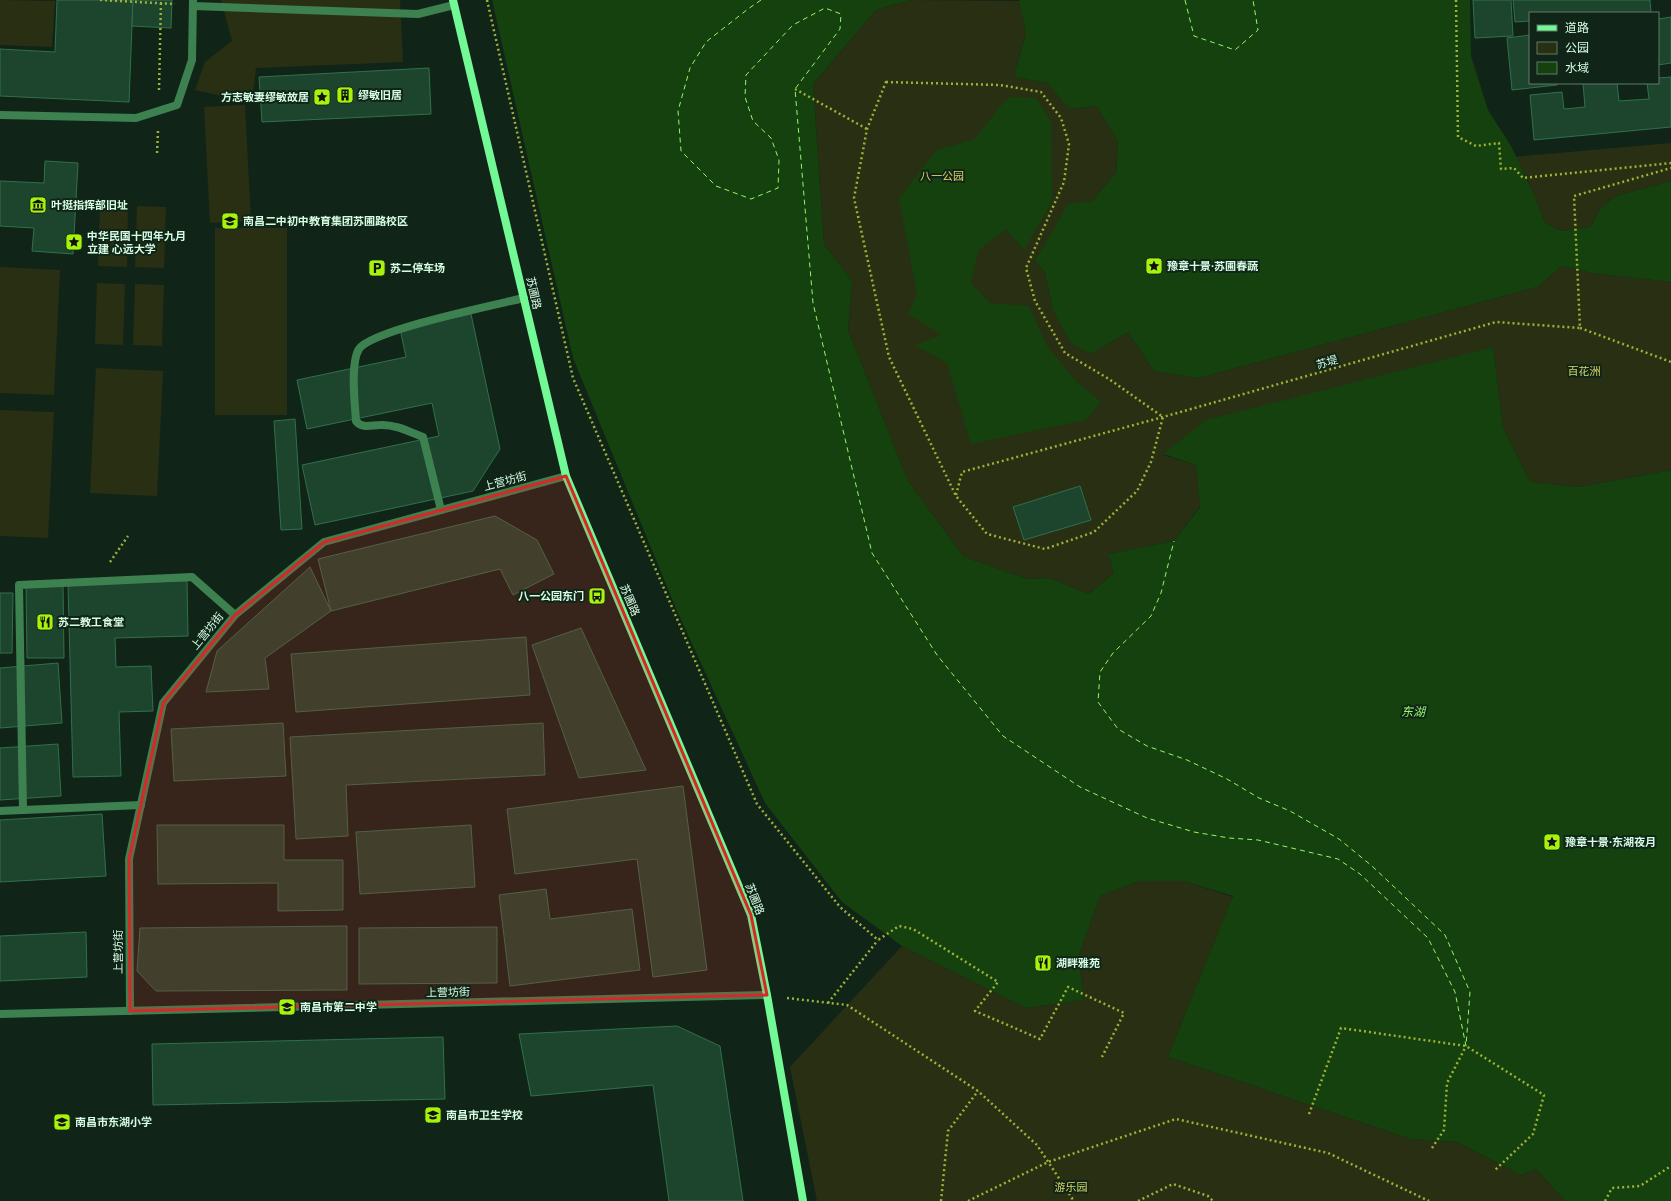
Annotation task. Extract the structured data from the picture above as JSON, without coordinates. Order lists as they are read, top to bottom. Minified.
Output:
{"streets":{"main road":["苏圃路"],"street":["上营坊街"],"path":["苏堤"]},"crossings":[["苏圃路","上营坊街"]],"water":["东湖"],"parks":["八一公园","百花洲","游乐园"],"places":{"building":["缪敏旧居"],"place":["方志敏妻缪敏故居","中华民国十四年九月 立建 心远大学","豫章十景·苏圃春蔬","豫章十景·东湖夜月"],"museum":["叶挺指挥部旧址"],"school or university":["南昌二中初中教育集团苏圃路校区","南昌市第二中学","南昌市卫生学校","南昌市东湖小学"],"parking":["苏二停车场"],"bus stop":["八一公园东门"],"restaurant":["苏二教工食堂","湖畔雅苑"]},"legend":["道路","公园","水域"]}
